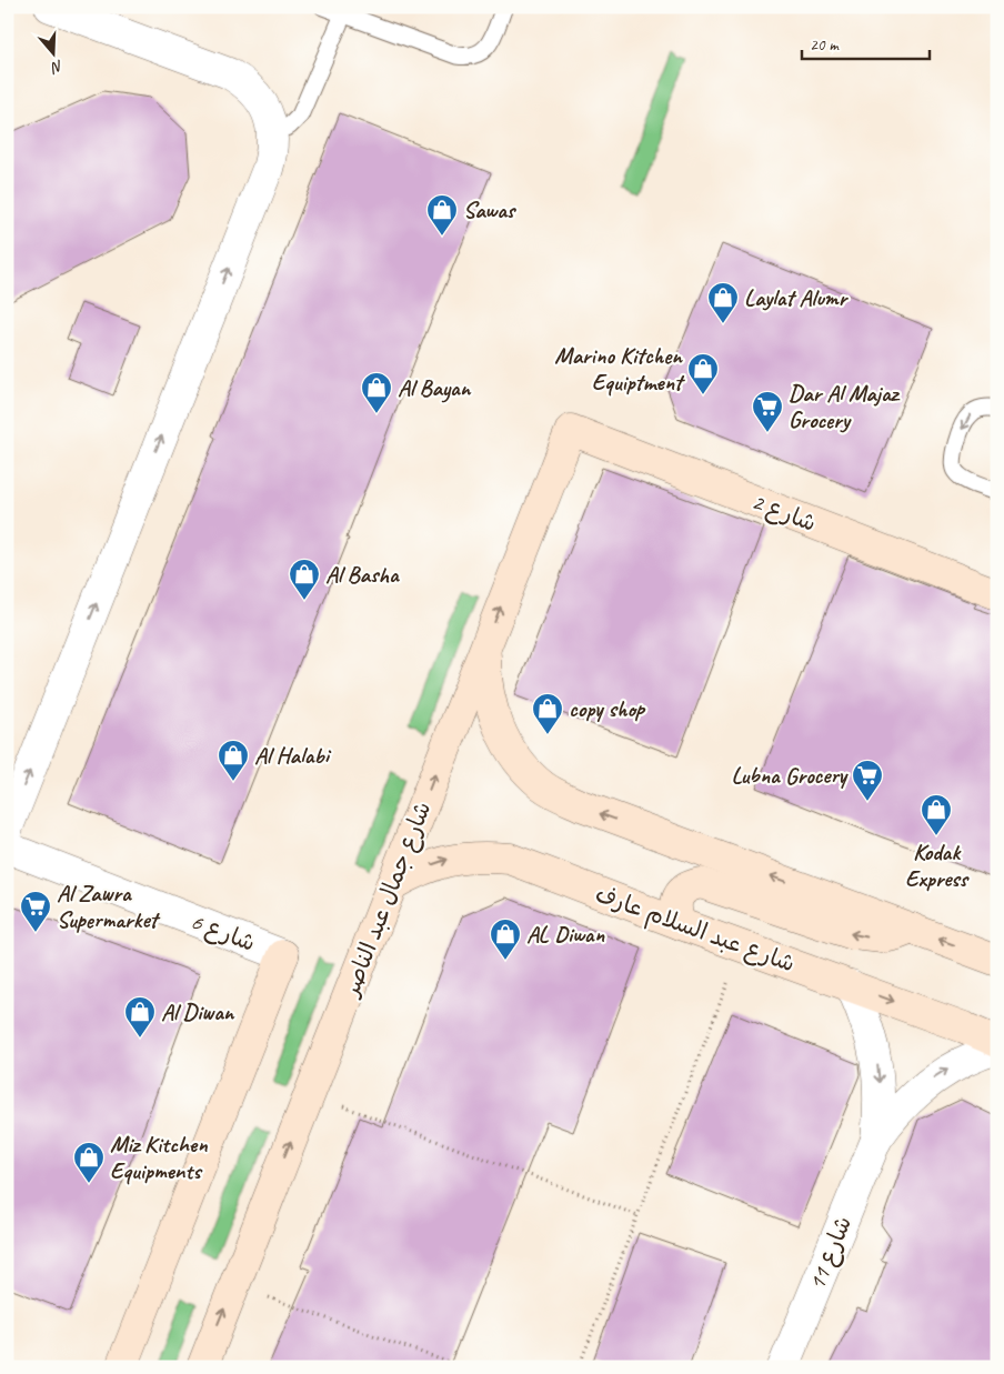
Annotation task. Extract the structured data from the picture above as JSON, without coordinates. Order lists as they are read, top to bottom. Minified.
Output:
{"streets":{"street":["شارع 2","شارع جمال عبد الناصر","شارع عبد السلام عارف","شارع 6","شارع 11"]},"crossings":[["شارع 2","شارع جمال عبد الناصر"],["شارع جمال عبد الناصر","شارع عبد السلام عارف"],["شارع عبد السلام عارف","شارع 11"]],"one_way":["شارع جمال عبد الناصر","شارع عبد السلام عارف"],"places":{"shop":["Sawas","Laylat Alumr","Marino Kitchen Equiptment","Al Bayan","Al Basha","copy shop","Al Halabi","Kodak Express","AL Diwan","Al Diwan","Miz Kitchen Equipments"],"supermarket":["Dar Al Majaz Grocery","Lubna Grocery","Al Zawra Supermarket"]},"scale_bar":"20 m","north":"bottom"}
